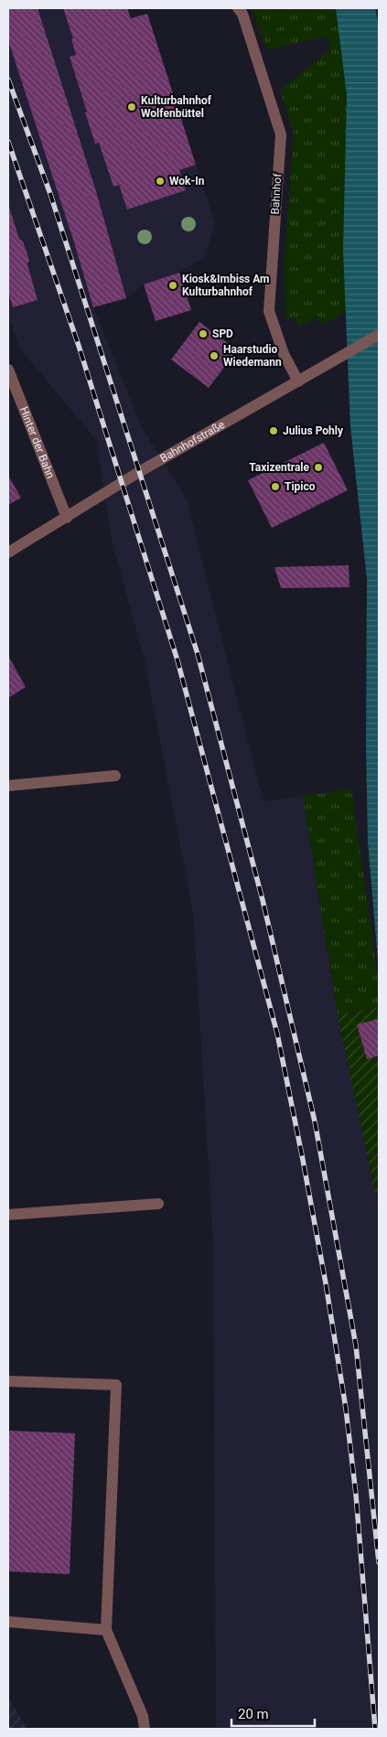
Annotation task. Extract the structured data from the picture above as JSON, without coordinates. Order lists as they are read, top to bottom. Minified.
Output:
{"streets":{"street":["Bahnhof","Bahnhofstraße","Hinter der Bahn"]},"crossings":[["Bahnhof","Bahnhofstraße"],["Bahnhofstraße","Hinter der Bahn"]],"places":["Kulturbahnhof Wolfenbüttel","Wok-In","Kiosk&Imbiss Am Kulturbahnhof","SPD","Haarstudio Wiedemann","Julius Pohly","Taxizentrale","Tipico"],"scale_bar":"20 m"}
